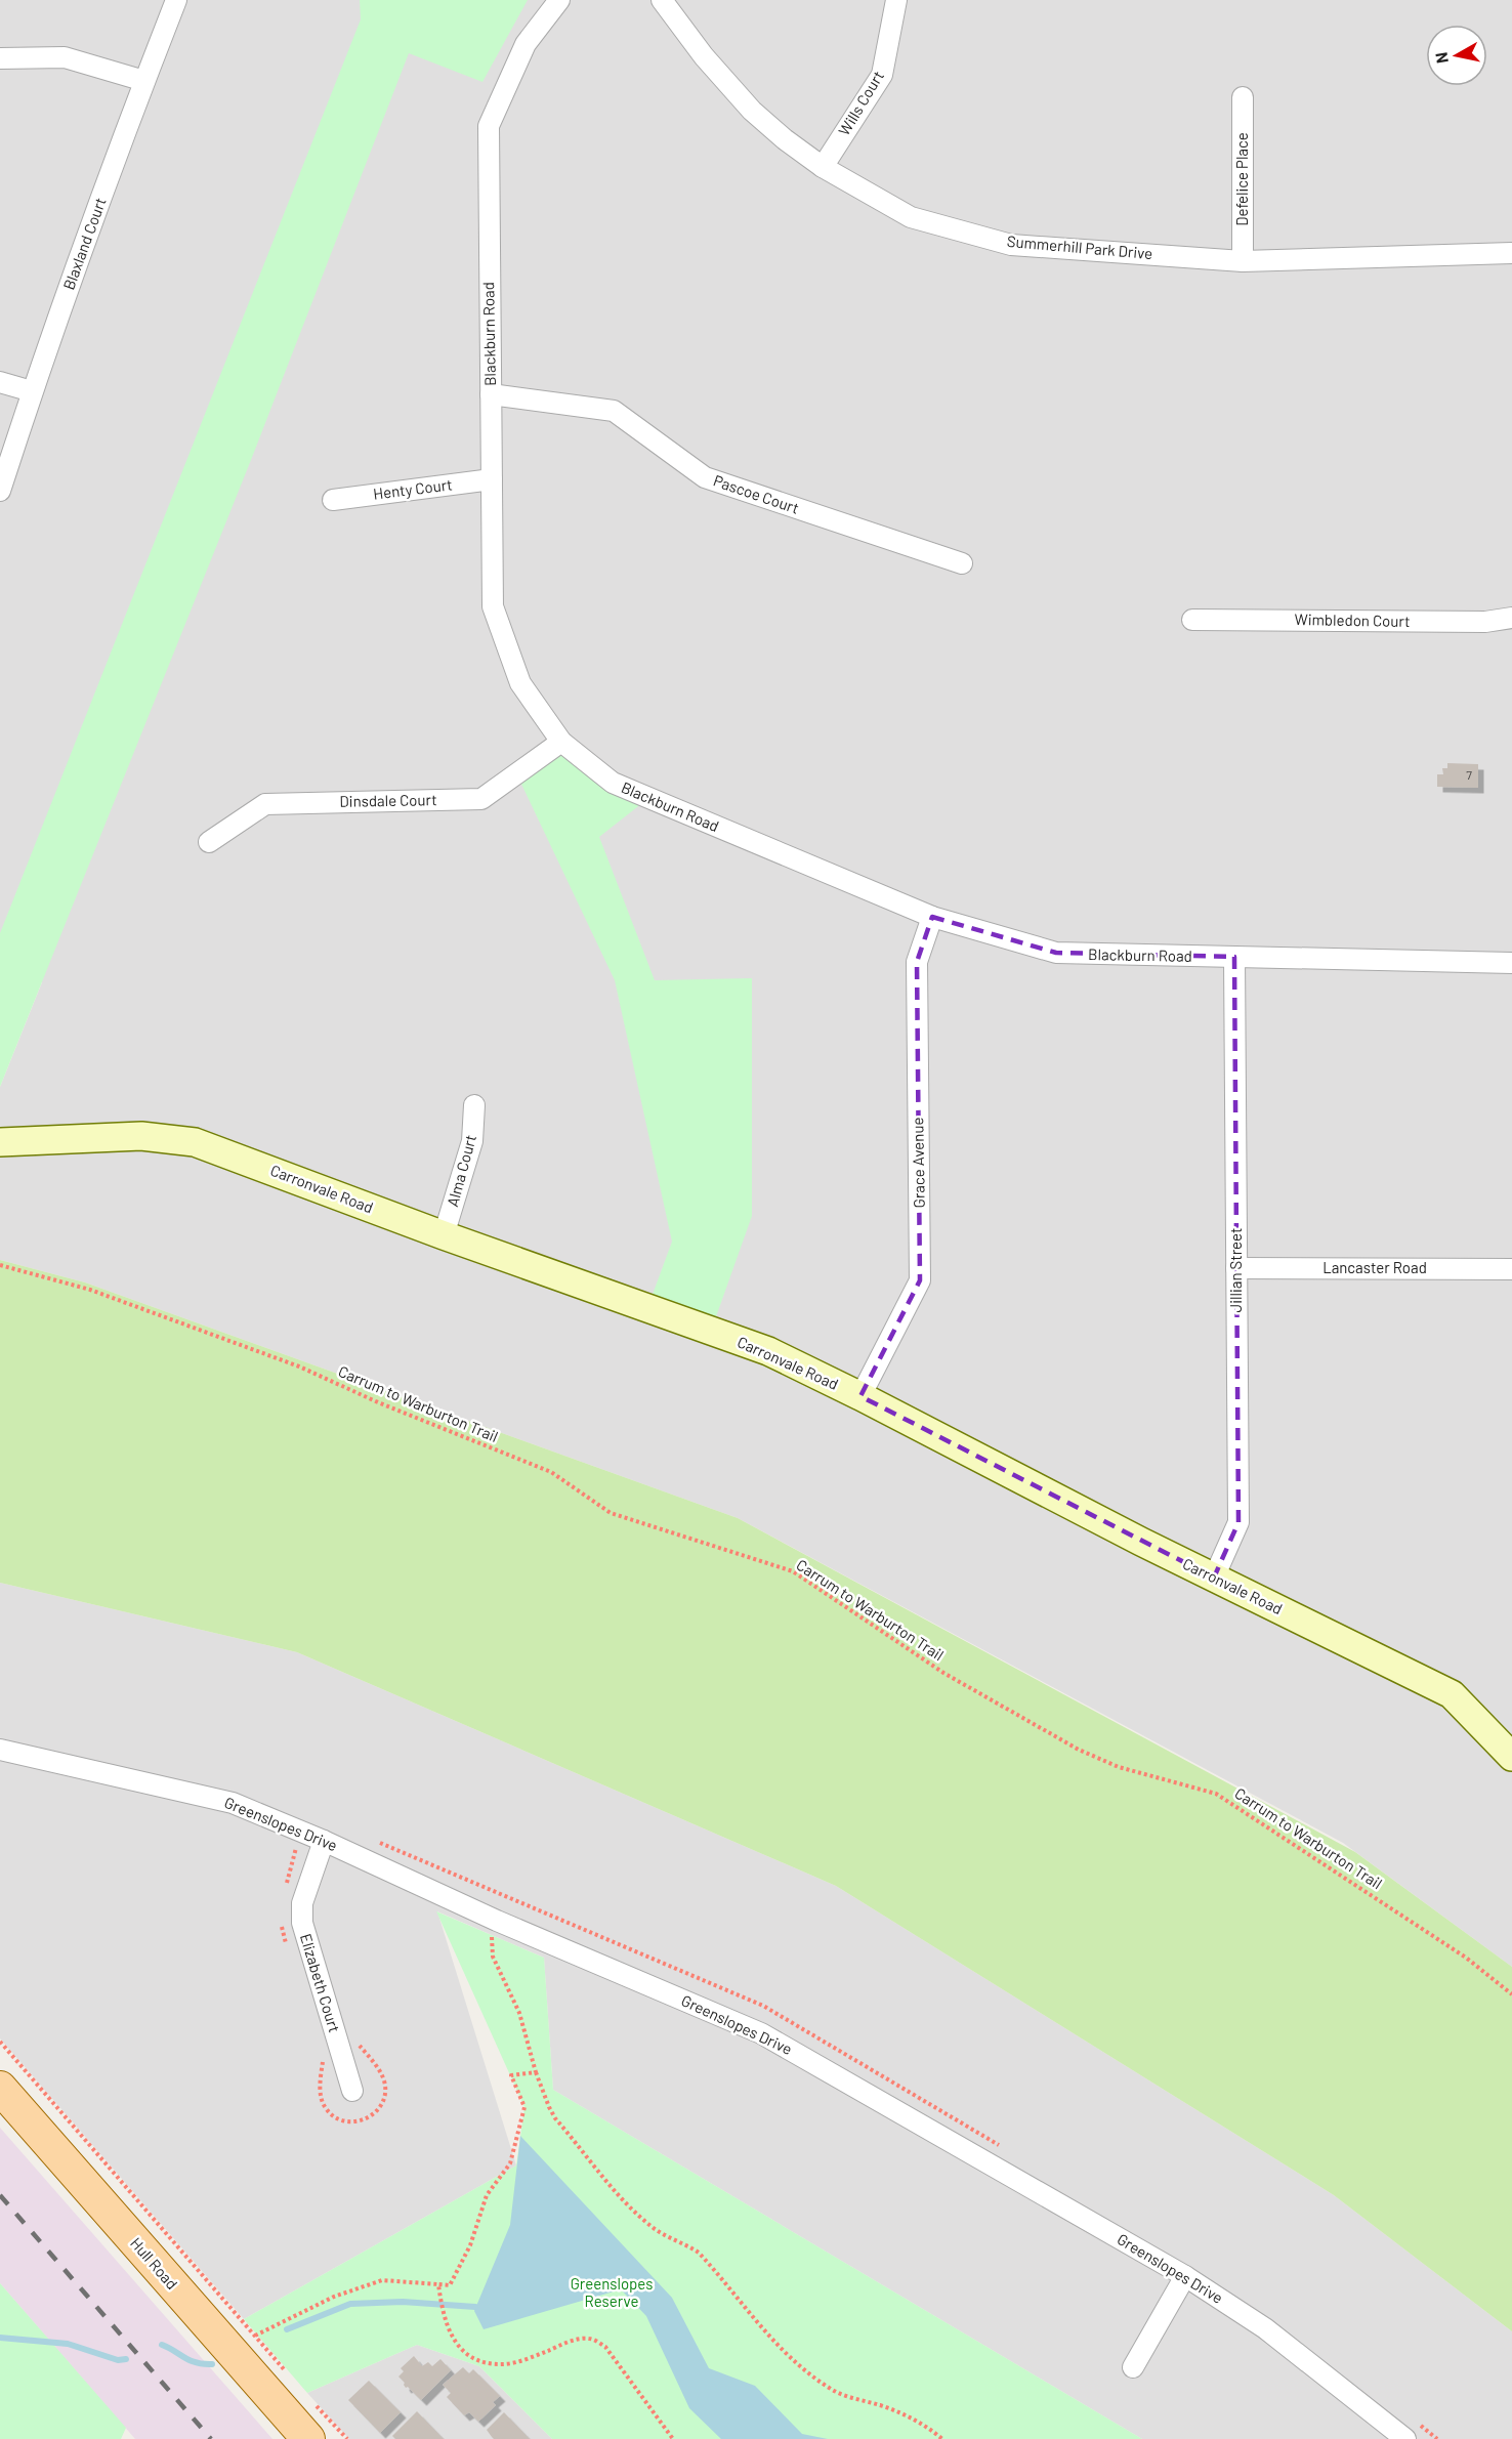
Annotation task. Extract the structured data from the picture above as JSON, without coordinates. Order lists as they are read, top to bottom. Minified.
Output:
{"streets":{"main road":["Hull Road"],"street":["Wills Court","Defelice Place","Blaxland Court","Summerhill Park Drive","Blackburn Road","Henty Court","Pascoe Court","Wimbledon Court","Dinsdale Court","Grace Avenue","Alma Court","Carronvale Road","Lancaster Road","Jillian Street","Greenslopes Drive","Elizabeth Court"],"path":["Carrum to Warburton Trail"]},"crossings":[["Wills Court","Summerhill Park Drive"],["Defelice Place","Summerhill Park Drive"],["Blackburn Road","Henty Court"],["Blackburn Road","Pascoe Court"],["Blackburn Road","Dinsdale Court"],["Blackburn Road","Grace Avenue"],["Blackburn Road","Jillian Street"],["Grace Avenue","Carronvale Road"],["Alma Court","Carronvale Road"],["Carronvale Road","Jillian Street"],["Lancaster Road","Jillian Street"],["Greenslopes Drive","Elizabeth Court"]],"parks":["Greenslopes Reserve"],"house_numbers":["7"],"north":"left"}
